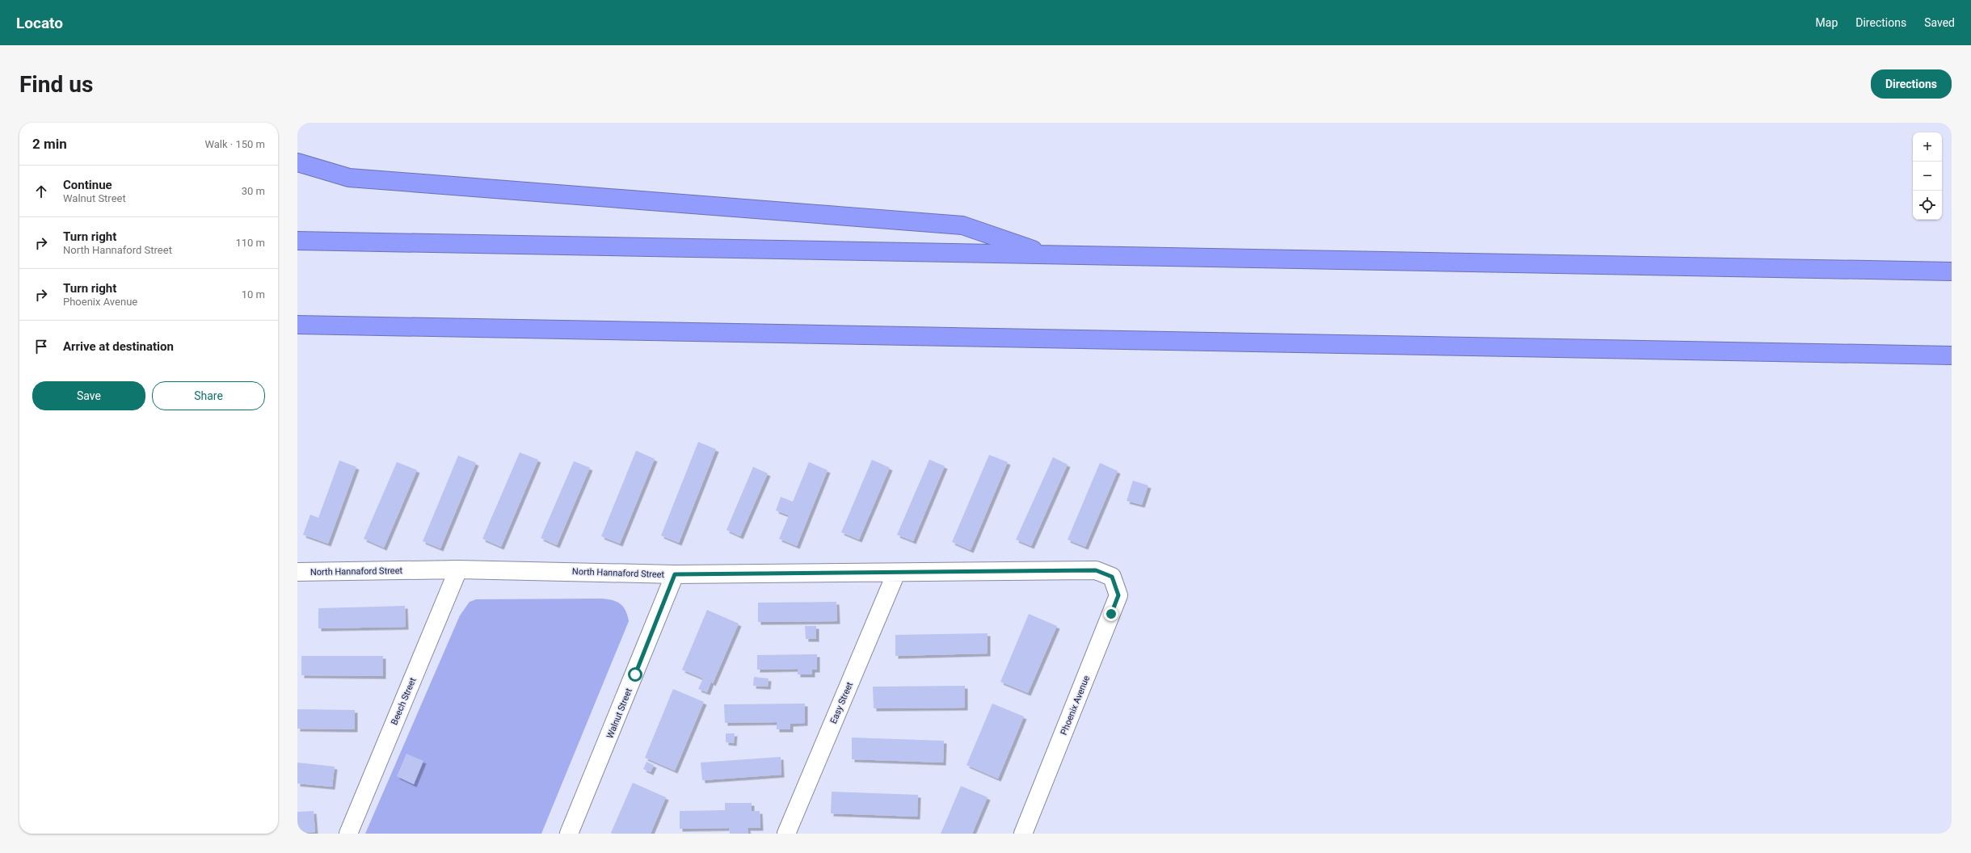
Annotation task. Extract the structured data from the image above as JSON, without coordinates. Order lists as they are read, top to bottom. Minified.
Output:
{"streets":{"street":["North Hannaford Street","Beech Street","Easy Street","Phoenix Avenue","Walnut Street"]},"crossings":[["North Hannaford Street","Beech Street"],["North Hannaford Street","Easy Street"],["North Hannaford Street","Phoenix Avenue"],["North Hannaford Street","Walnut Street"]],"page":{"header":"Locato","nav":["Map","Directions","Saved"],"buttons":["Directions",["Save","Share"]],"title":"Find us","heading":["2 min","Walk · 150 m"],"map_buttons":["+","−"],"list":[["Continue","Walnut Street","30 m"],["Turn right","North Hannaford Street","110 m"],["Turn right","Phoenix Avenue","10 m"],"Arrive at destination"]}}
